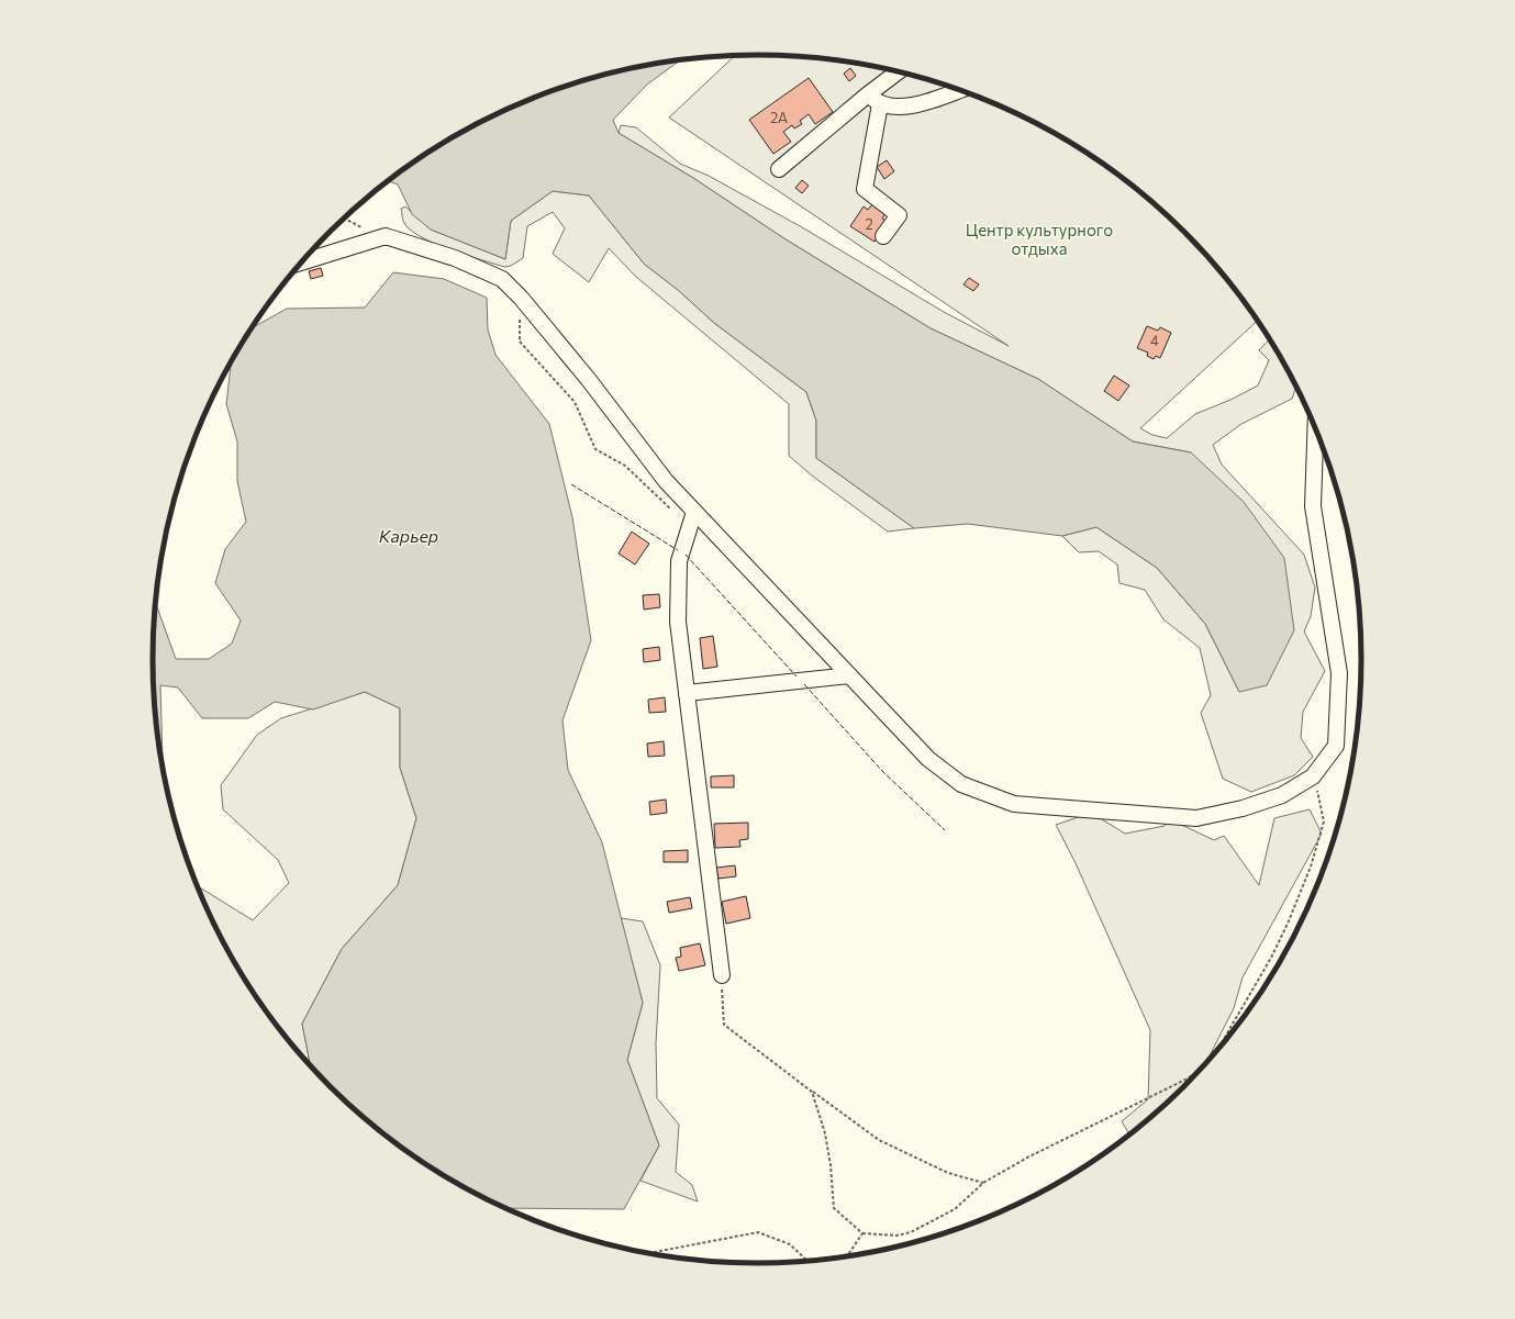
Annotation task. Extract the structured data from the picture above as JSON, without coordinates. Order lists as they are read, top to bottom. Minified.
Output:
{"water":["Карьер"],"parks":["Центр культурного отдыха"],"house_numbers":["2А","2","4"]}
